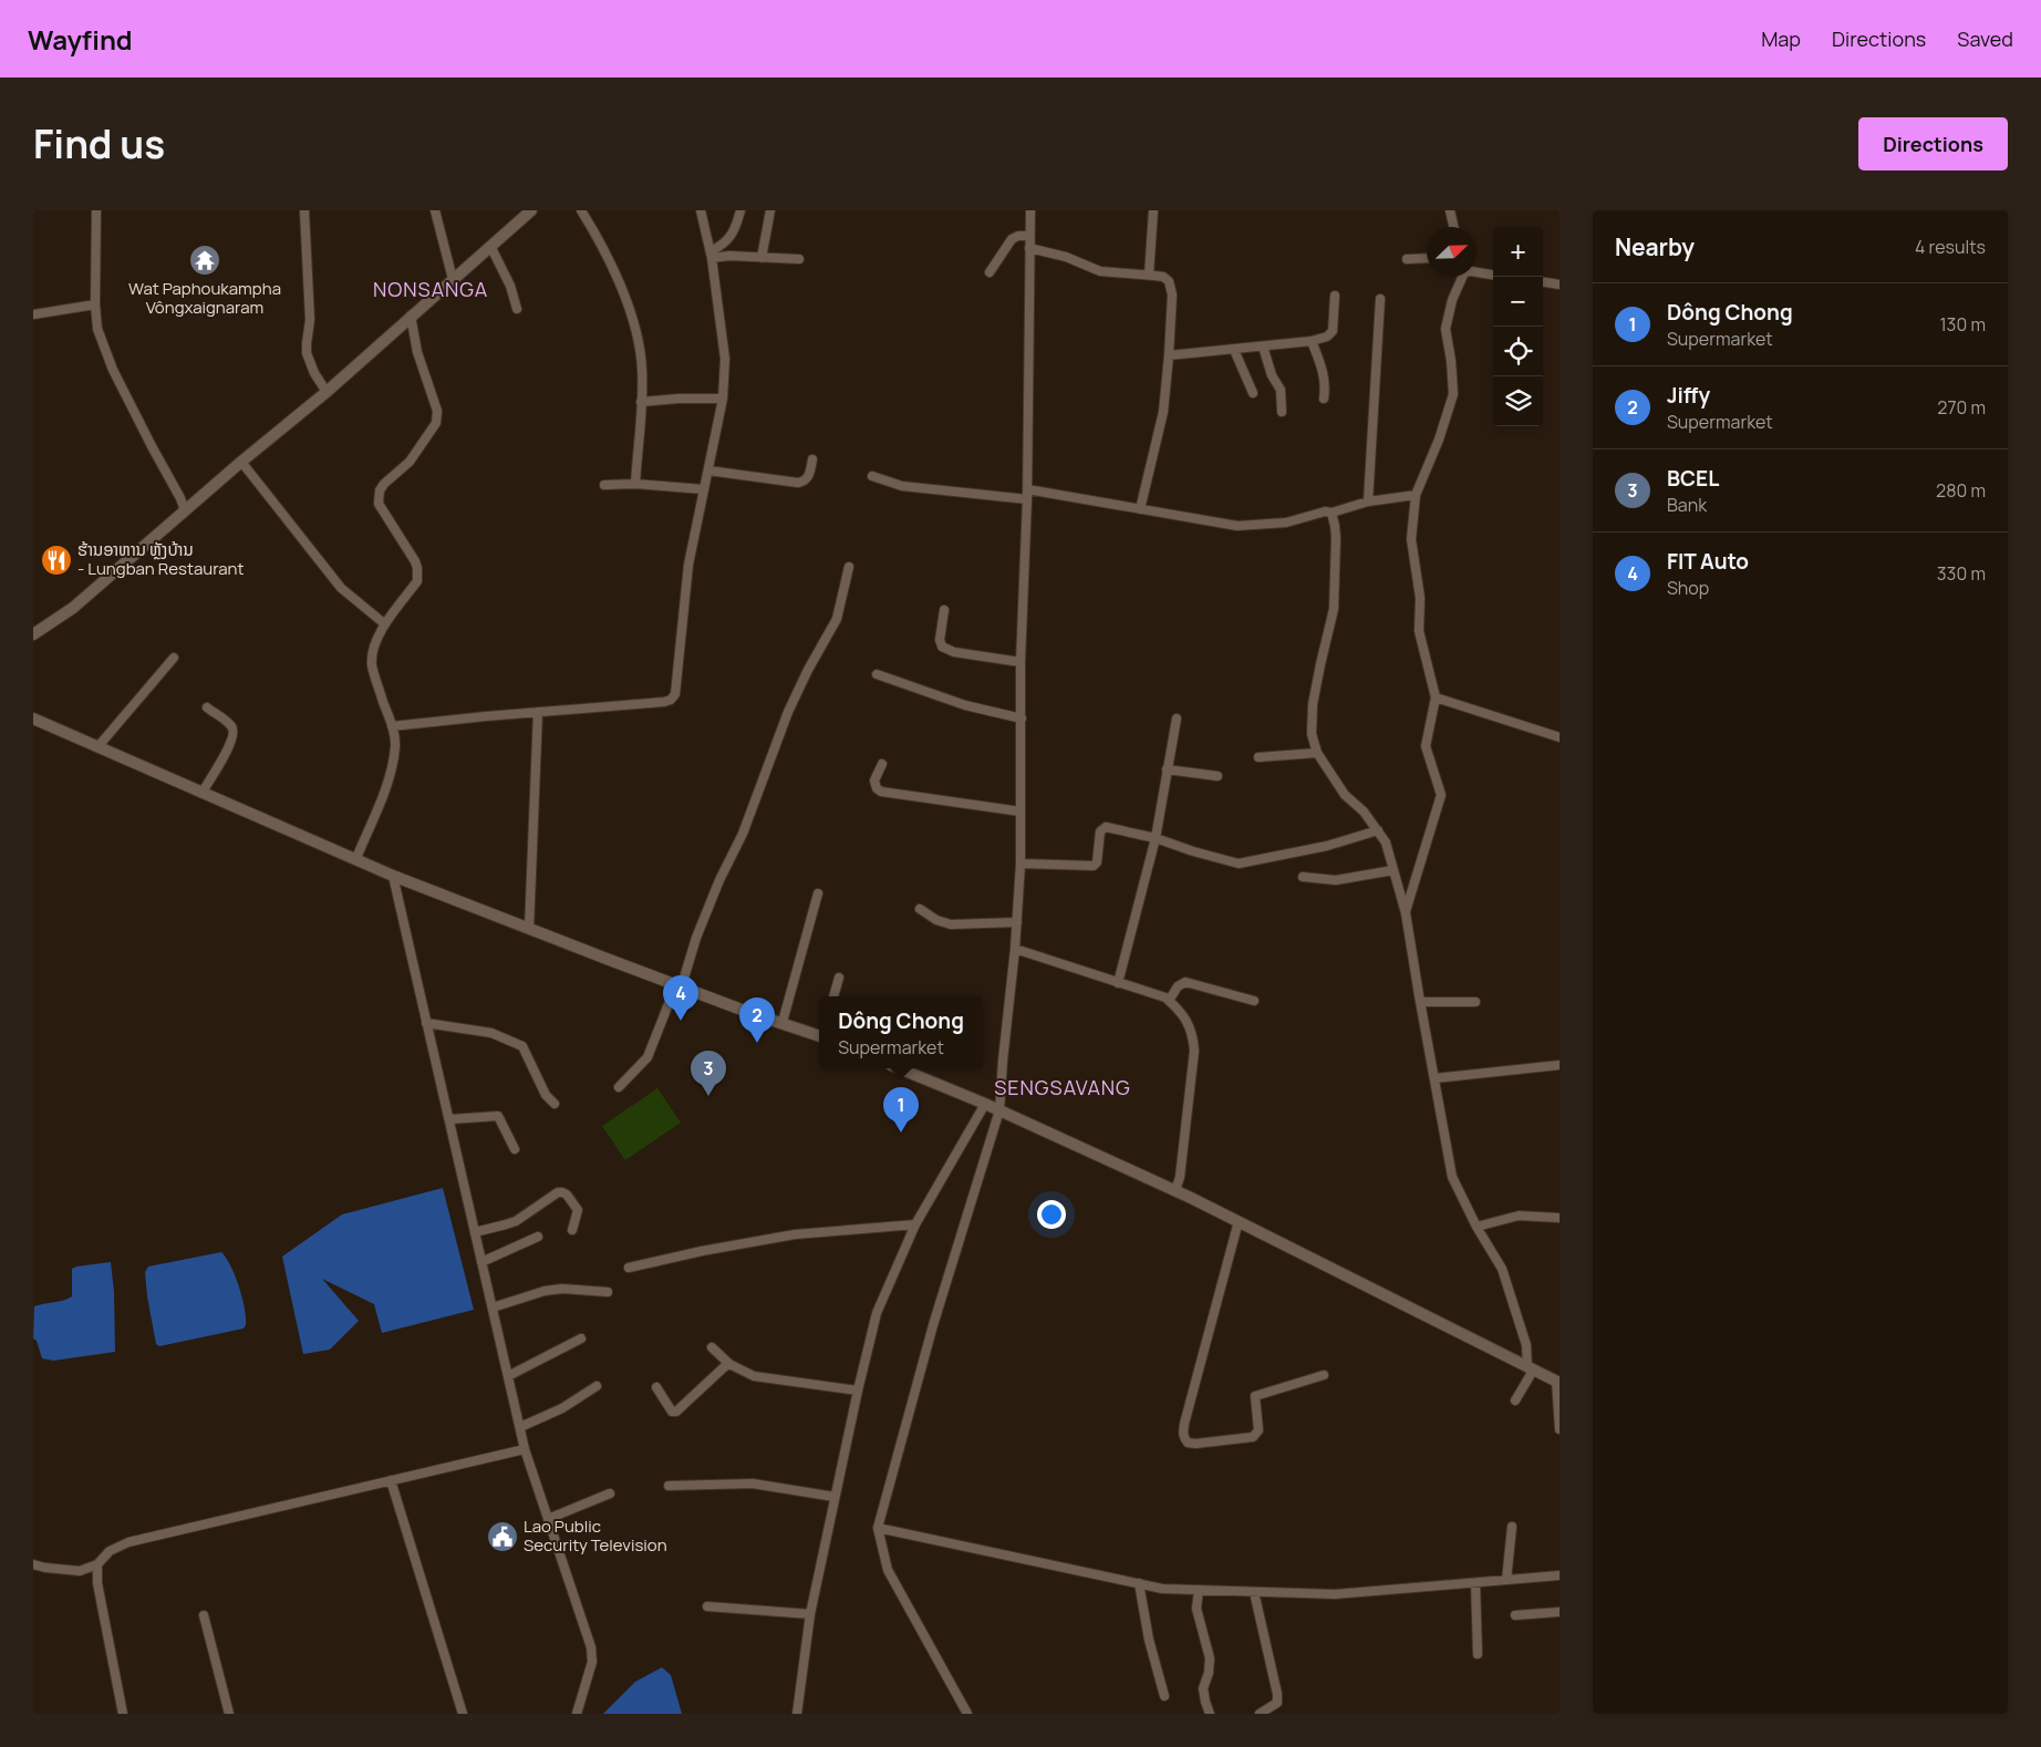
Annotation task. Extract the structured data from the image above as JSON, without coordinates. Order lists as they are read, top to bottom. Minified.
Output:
{"districts":["NONSANGA","SENGSAVANG"],"places":{"temple":["Wat Paphoukampha Vôngxaignaram"],"restaurant":["ຮ້ານອາຫານ ຫຼັງບ້ານ - Lungban Restaurant"],"public building":["Lao Public Security Television"]},"north":"top right","page":{"header":"Wayfind","nav":["Map","Directions","Saved"],"title":"Find us","buttons":"Directions","heading":["Nearby","4 results"],"map_buttons":["+","−"],"list":[{"mark":"1","name":"Dông Chong","note":"Supermarket","value":"130 m"},{"mark":"2","name":"Jiffy","note":"Supermarket","value":"270 m"},{"mark":"3","name":"BCEL","note":"Bank","value":"280 m"},{"mark":"4","name":"FIT Auto","note":"Shop","value":"330 m"}],"pins":["4","2","3","1"],"popup":["Dông Chong","Supermarket"]}}
